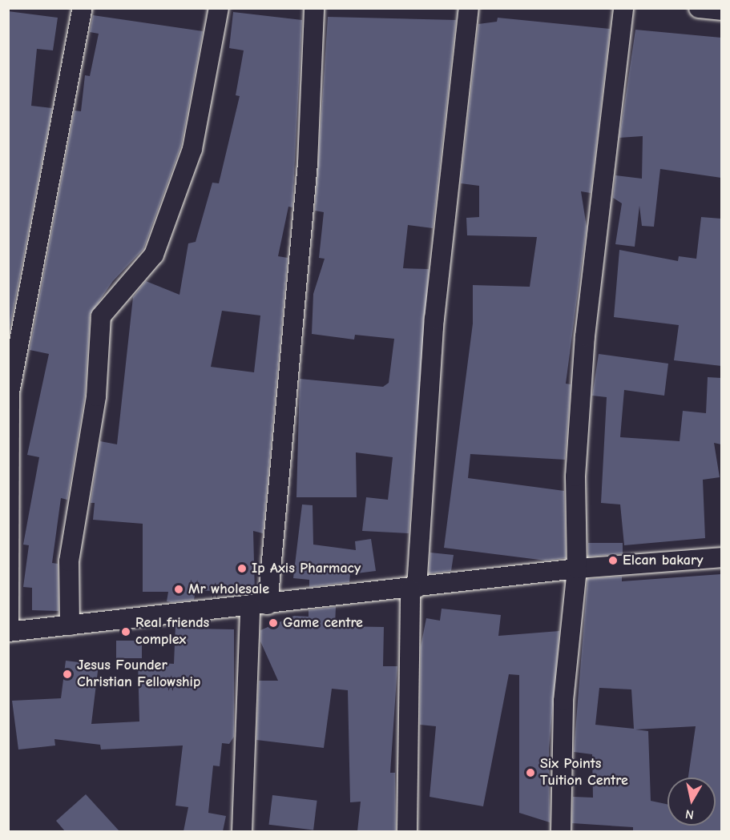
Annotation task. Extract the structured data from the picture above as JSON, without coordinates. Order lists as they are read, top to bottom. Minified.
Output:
{"places":["Elcan bakary","Ip Axis Pharmacy","Mr wholesale","Game centre","Real friends complex","Jesus Founder Christian Fellowship","Six Points Tuition Centre"],"north":"bottom"}
